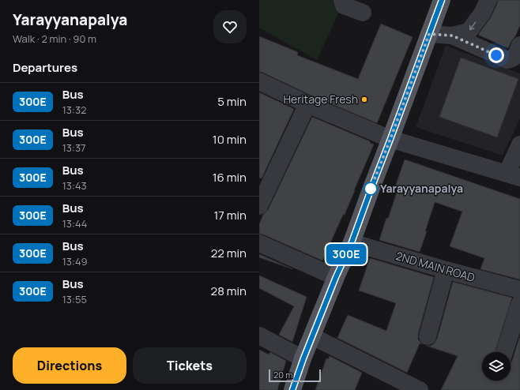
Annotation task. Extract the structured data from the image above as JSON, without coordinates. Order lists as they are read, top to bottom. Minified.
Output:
{"streets":{"street":["2ND MAIN ROAD"]},"places":["Heritage Fresh","Yarayyanapalya"],"lines":["bus line 300E"],"scale_bar":"20 m","page":{"heading":[["Yarayyanapalya","Walk · 2 min · 90 m"],"Departures"],"on_map":"300E","list":[{"mark":"300E","name":"Bus","note":"13:32","value":"5 min"},{"mark":"300E","name":"Bus","note":"13:37","value":"10 min"},{"mark":"300E","name":"Bus","note":"13:43","value":"16 min"},{"mark":"300E","name":"Bus","note":"13:44","value":"17 min"},{"mark":"300E","name":"Bus","note":"13:49","value":"22 min"},{"mark":"300E","name":"Bus","note":"13:55","value":"28 min"}],"buttons":["Directions","Tickets"],"scale":"20 m"}}
